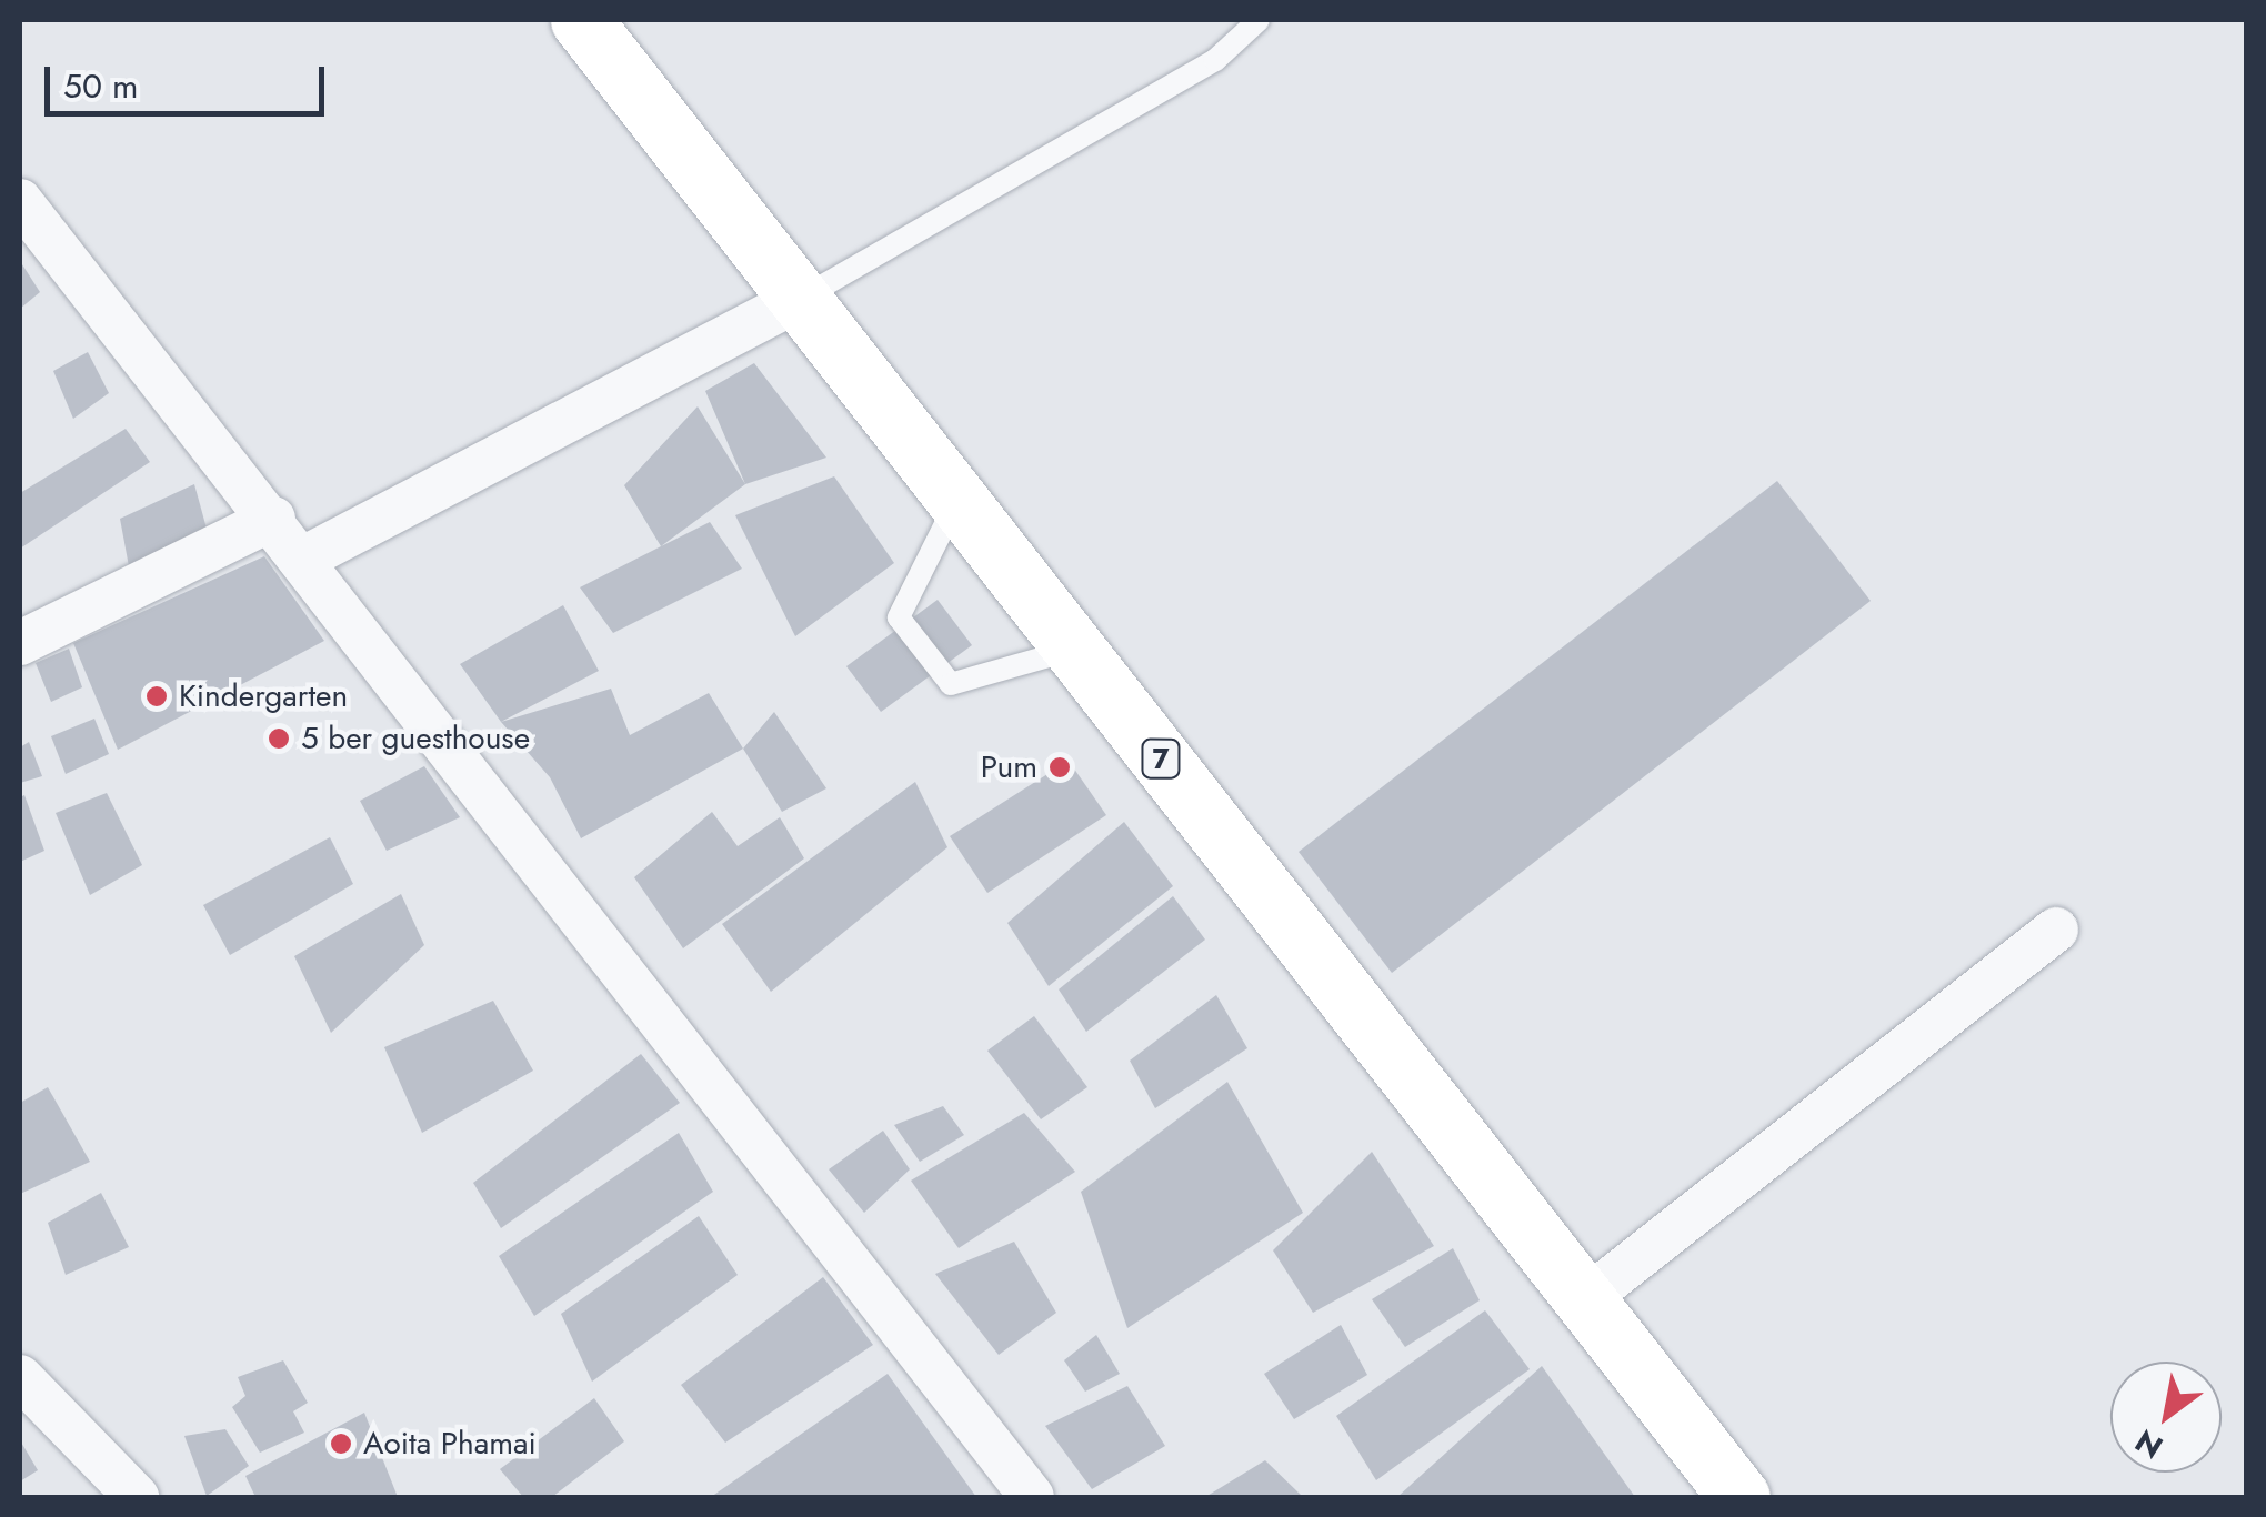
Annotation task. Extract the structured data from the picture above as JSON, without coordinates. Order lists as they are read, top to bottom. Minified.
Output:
{"streets":{"highway":["7"]},"places":["Kindergarten","5 ber guesthouse","Pum","Aoita Phamai"],"scale_bar":"50 m","north":"bottom left"}
